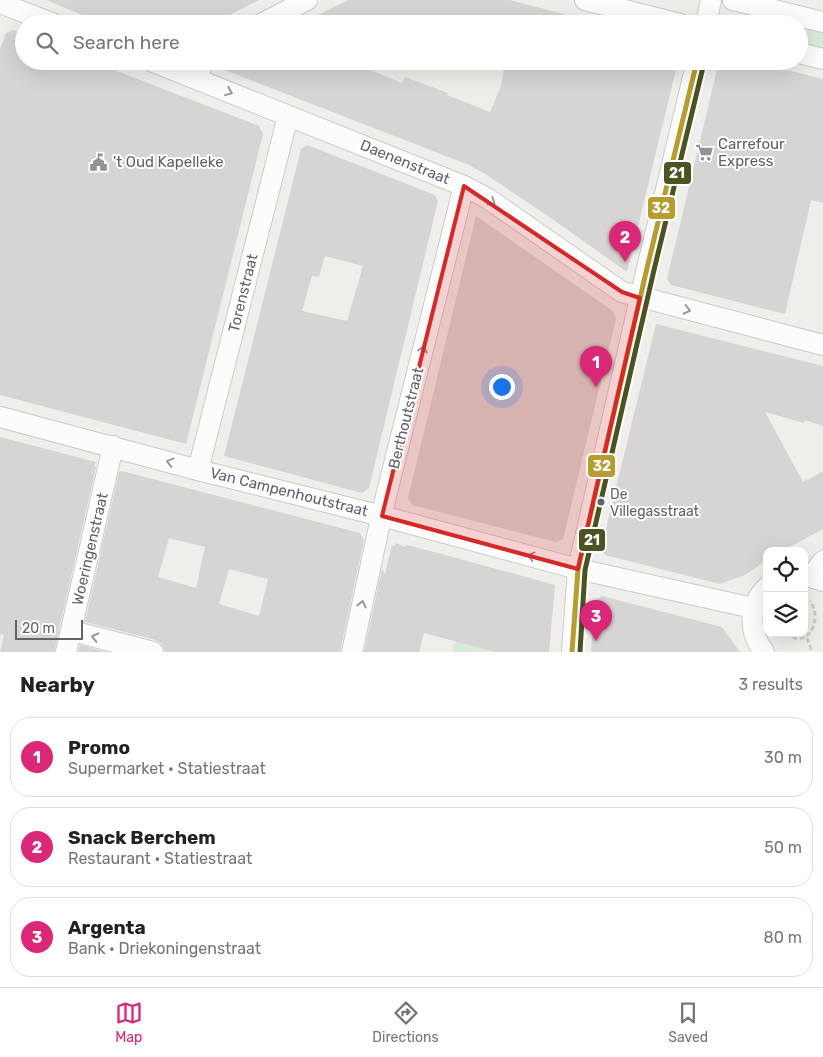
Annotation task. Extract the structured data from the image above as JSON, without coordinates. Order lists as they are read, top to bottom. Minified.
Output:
{"streets":{"street":["Daenenstraat","Torenstraat","Berthoutstraat","Van Campenhoutstraat","Woeringenstraat"]},"crossings":[["Daenenstraat","Torenstraat"],["Daenenstraat","Berthoutstraat"],["Torenstraat","Van Campenhoutstraat"],["Berthoutstraat","Van Campenhoutstraat"],["Van Campenhoutstraat","Woeringenstraat"]],"one_way":["Daenenstraat","Berthoutstraat","Van Campenhoutstraat"],"places":{"supermarket":["Carrefour Express"],"public building":["'t Oud Kapelleke"],"other":["De Villegasstraat"]},"lines":["transit line 32","transit line 21"],"scale_bar":"20 m","page":{"search":"Search here","pins":["2","1","3"],"scale":"20 m","heading":["Nearby","3 results"],"list":[{"mark":"1","name":"Promo","note":"Supermarket · Statiestraat","value":"30 m"},{"mark":"2","name":"Snack Berchem","note":"Restaurant · Statiestraat","value":"50 m"},{"mark":"3","name":"Argenta","note":"Bank · Driekoningenstraat","value":"80 m"}],"nav":["Map","Directions","Saved"]}}
